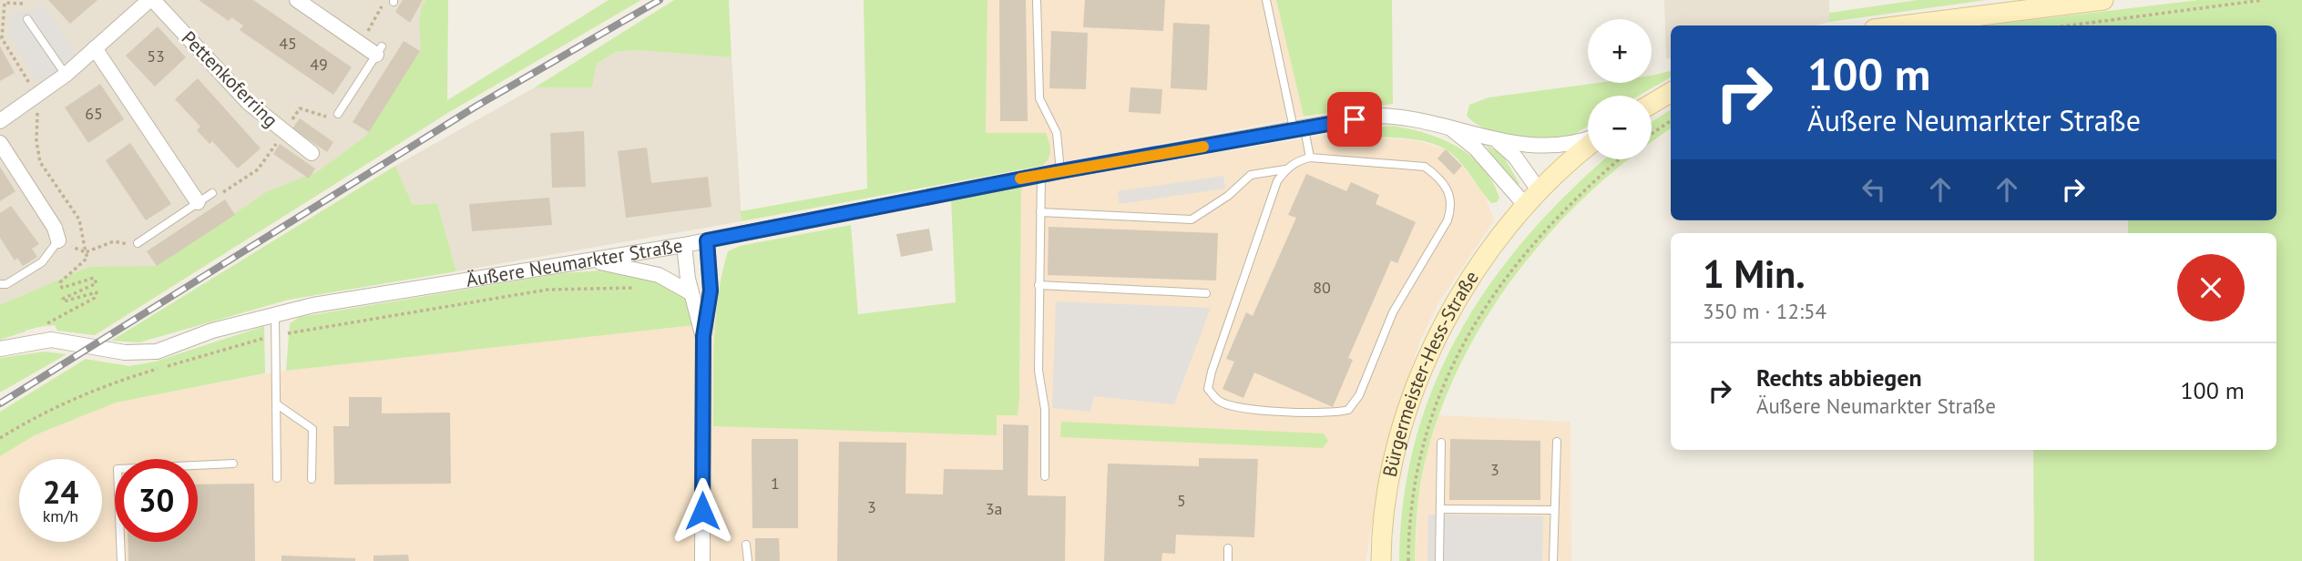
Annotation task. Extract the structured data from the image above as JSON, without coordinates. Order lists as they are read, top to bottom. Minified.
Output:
{"streets":{"main road":["Äußere Neumarkter Straße","Bürgermeister-Hess-Straße"],"street":["Pettenkoferring"]},"crossings":[["Äußere Neumarkter Straße","Bürgermeister-Hess-Straße"]],"house_numbers":["45","53","49","65","80","3","1","5","3","3a"],"page":{"map_buttons":["+","−"],"turn":["100 m","Äußere Neumarkter Straße"],"heading":["1 Min.","350 m · 12:54"],"list":[{"name":"Rechts abbiegen","note":"Äußere Neumarkter Straße","value":"100 m"}],"speed":"24 km/h","limit":"30"}}
